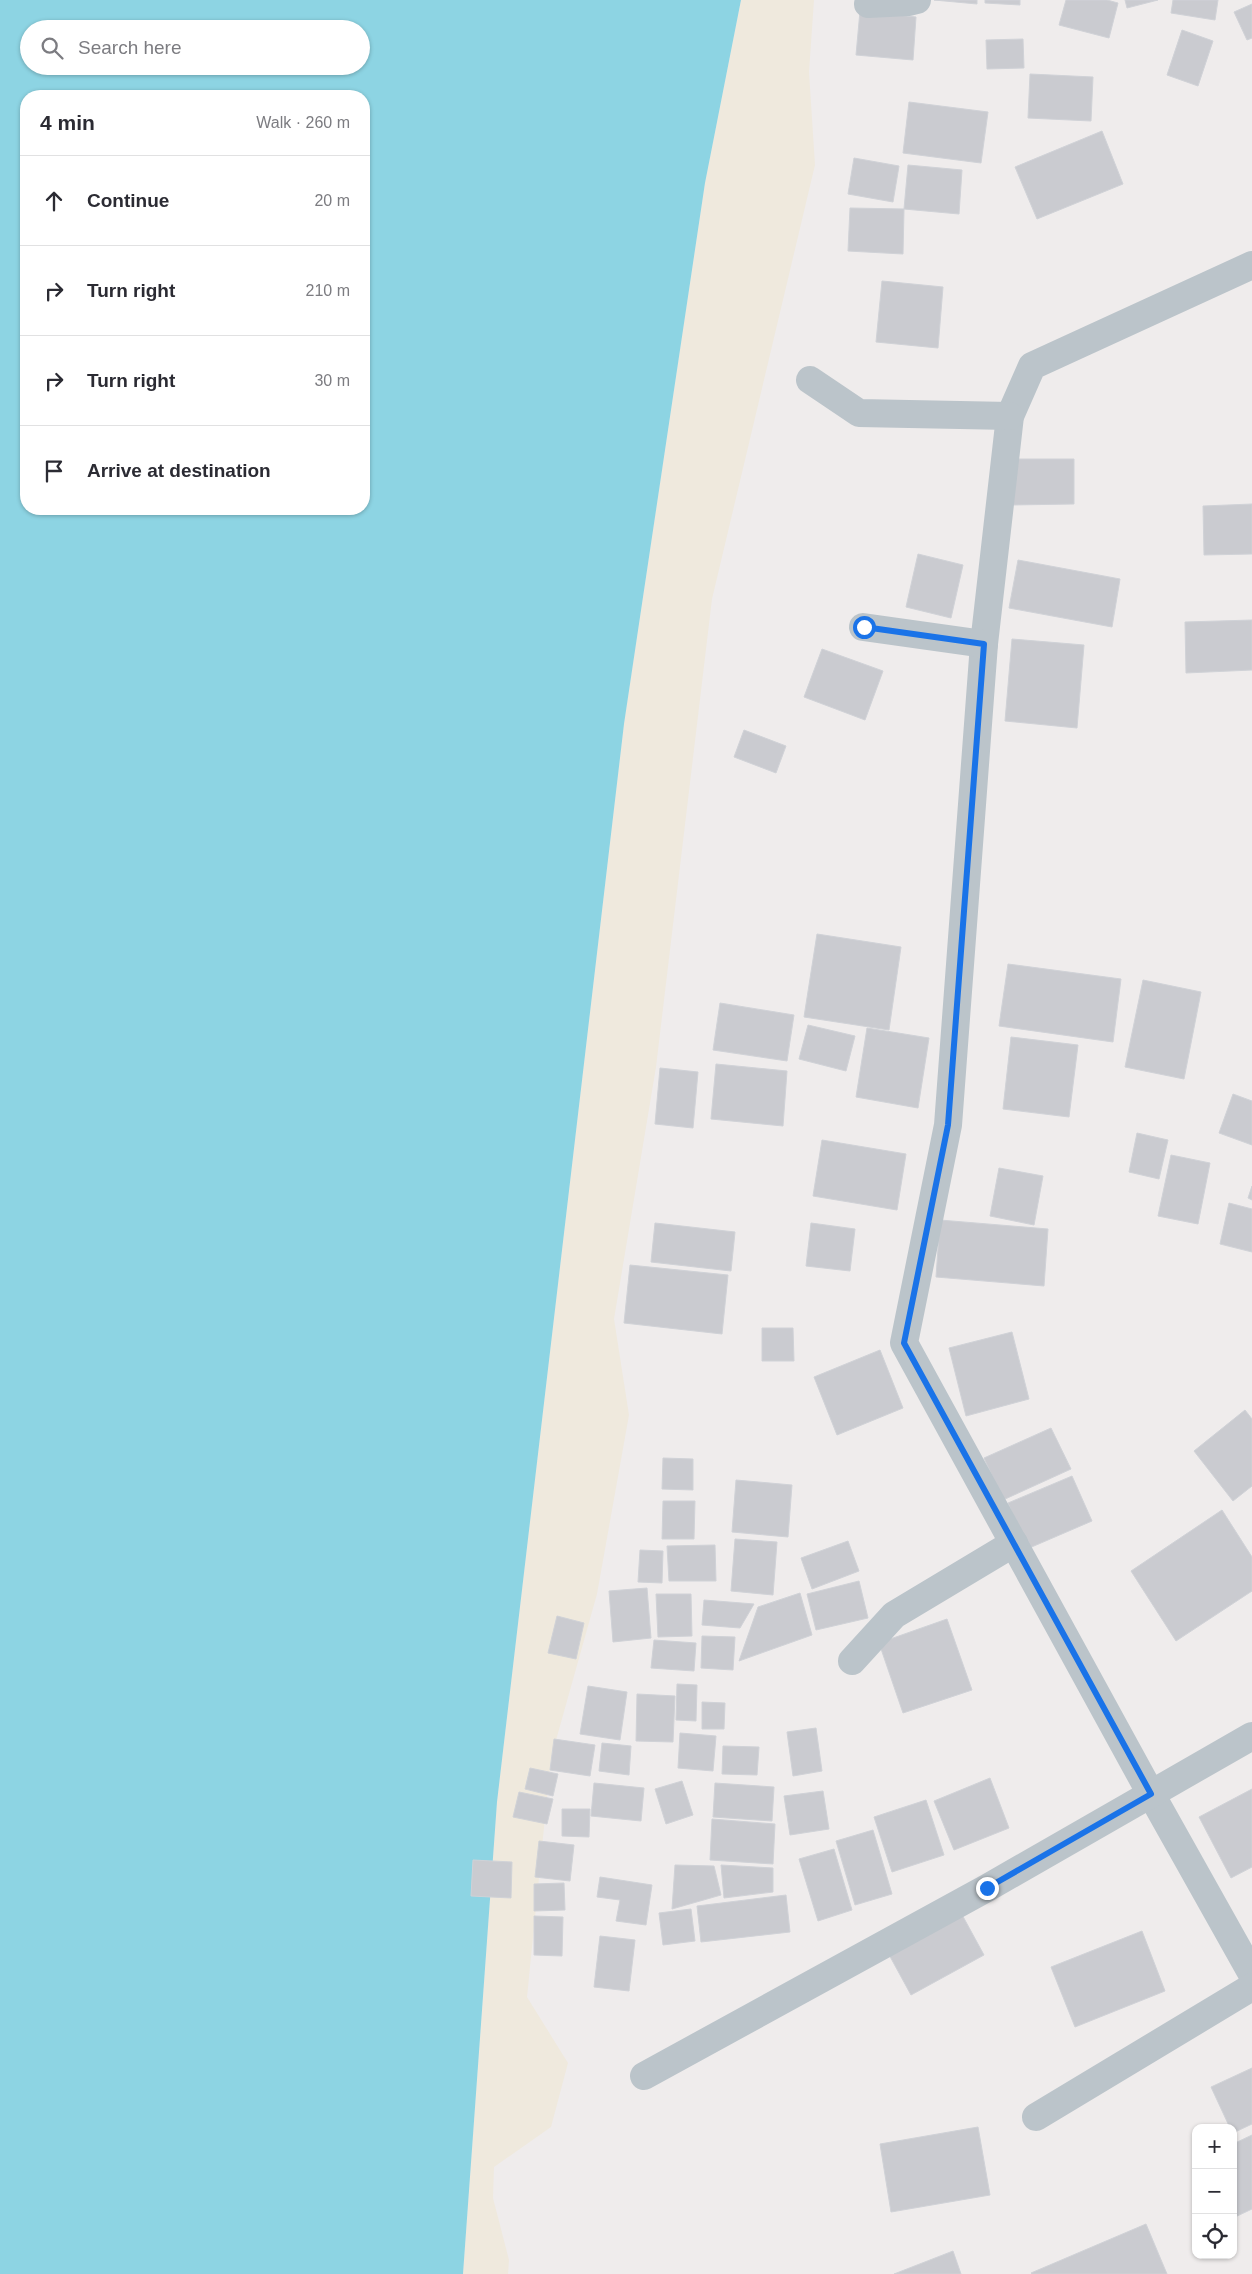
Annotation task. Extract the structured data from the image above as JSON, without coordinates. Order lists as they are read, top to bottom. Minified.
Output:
{"page":{"search":"Search here","heading":["4 min","Walk · 260 m"],"list":[["Continue","20 m"],["Turn right","210 m"],["Turn right","30 m"],"Arrive at destination"],"map_buttons":["+","−"]}}
